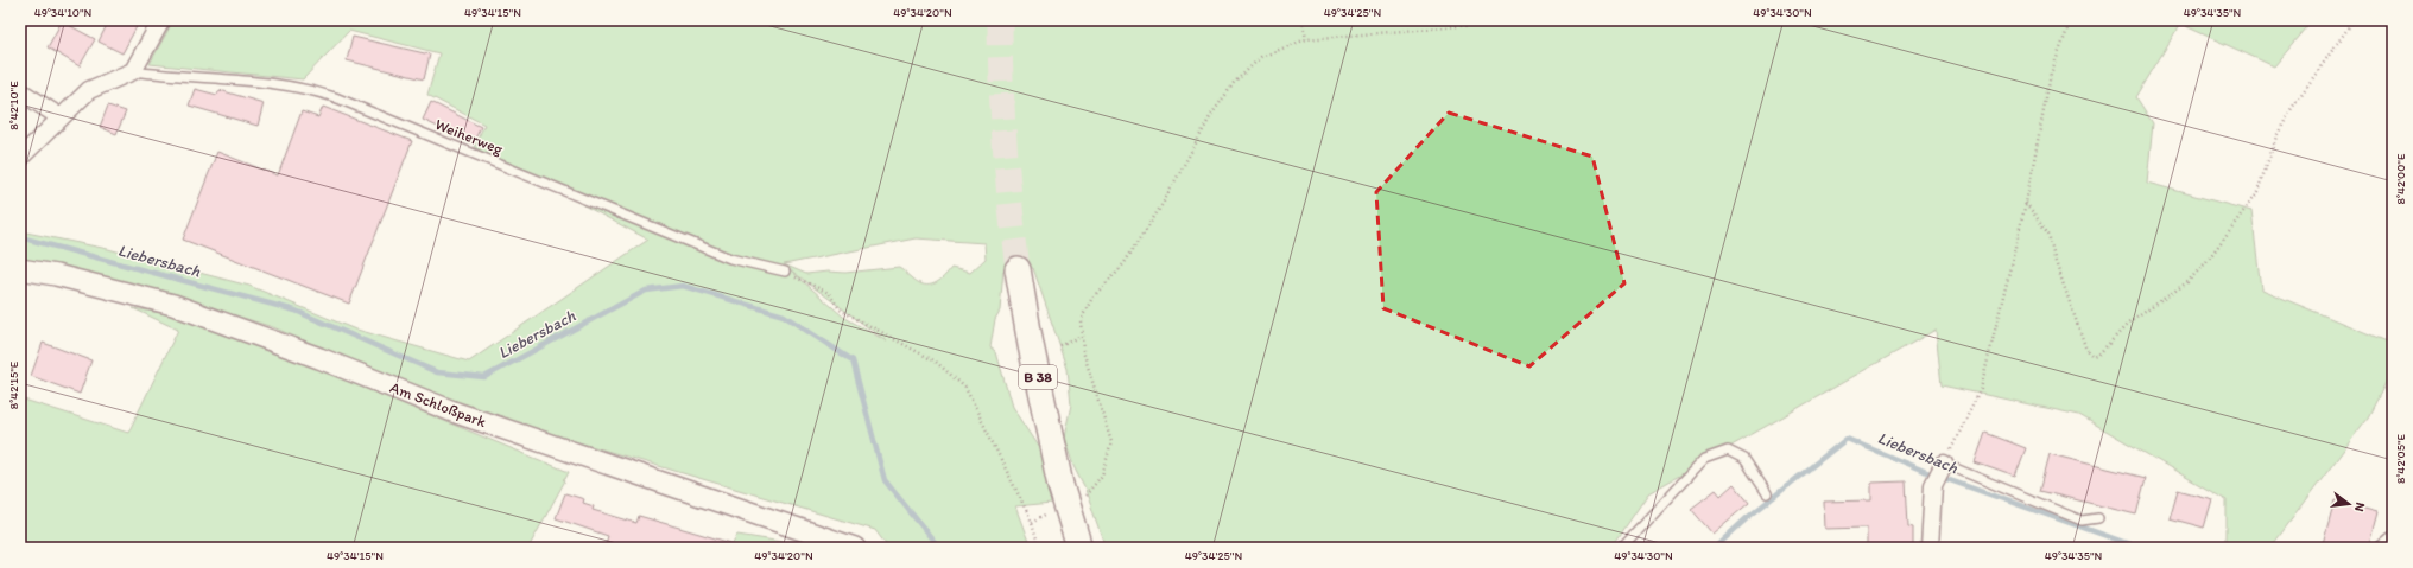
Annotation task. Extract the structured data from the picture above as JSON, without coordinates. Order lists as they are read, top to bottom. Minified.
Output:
{"streets":{"main road":["B 38"],"street":["Am Schloßpark"],"lane":["Weiherweg"]},"water":["Liebersbach"],"north":"right","coordinates":["49°34'10\"N","49°34'15\"N","49°34'20\"N","49°34'25\"N","49°34'30\"N","49°34'35\"N","8°42'10\"E","8°42'00\"E","8°42'15\"E","8°42'05\"E"]}
